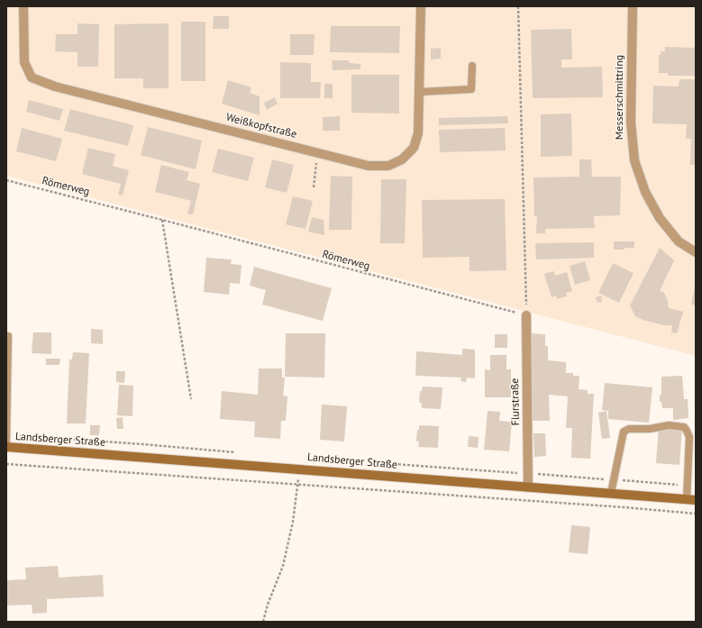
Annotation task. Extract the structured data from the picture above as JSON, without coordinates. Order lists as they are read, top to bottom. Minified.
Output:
{"streets":{"street":["Messerschmittring","Weißkopfstraße","Flurstraße","Landsberger Straße"],"path":["Römerweg"]},"crossings":[["Römerweg","Flurstraße"],["Flurstraße","Landsberger Straße"]]}
